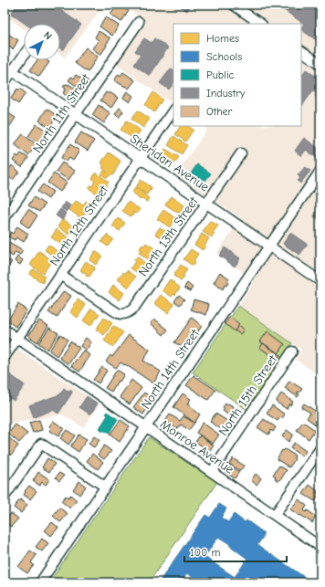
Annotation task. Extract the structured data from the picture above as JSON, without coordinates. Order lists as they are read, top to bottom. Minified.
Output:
{"streets":{"street":["North 11th Street","Sheridan Avenue","North 12th Street","North 13th Street","North 14th Street","North 15th Street","Monroe Avenue"]},"crossings":[["North 11th Street","Sheridan Avenue"],["Sheridan Avenue","North 12th Street"],["Sheridan Avenue","North 13th Street"],["Sheridan Avenue","North 14th Street"],["North 12th Street","North 13th Street"],["North 12th Street","Monroe Avenue"],["North 14th Street","Monroe Avenue"],["North 15th Street","Monroe Avenue"]],"legend":["Homes","Schools","Public","Industry","Other"],"scale_bar":"100 m","north":"top right"}
